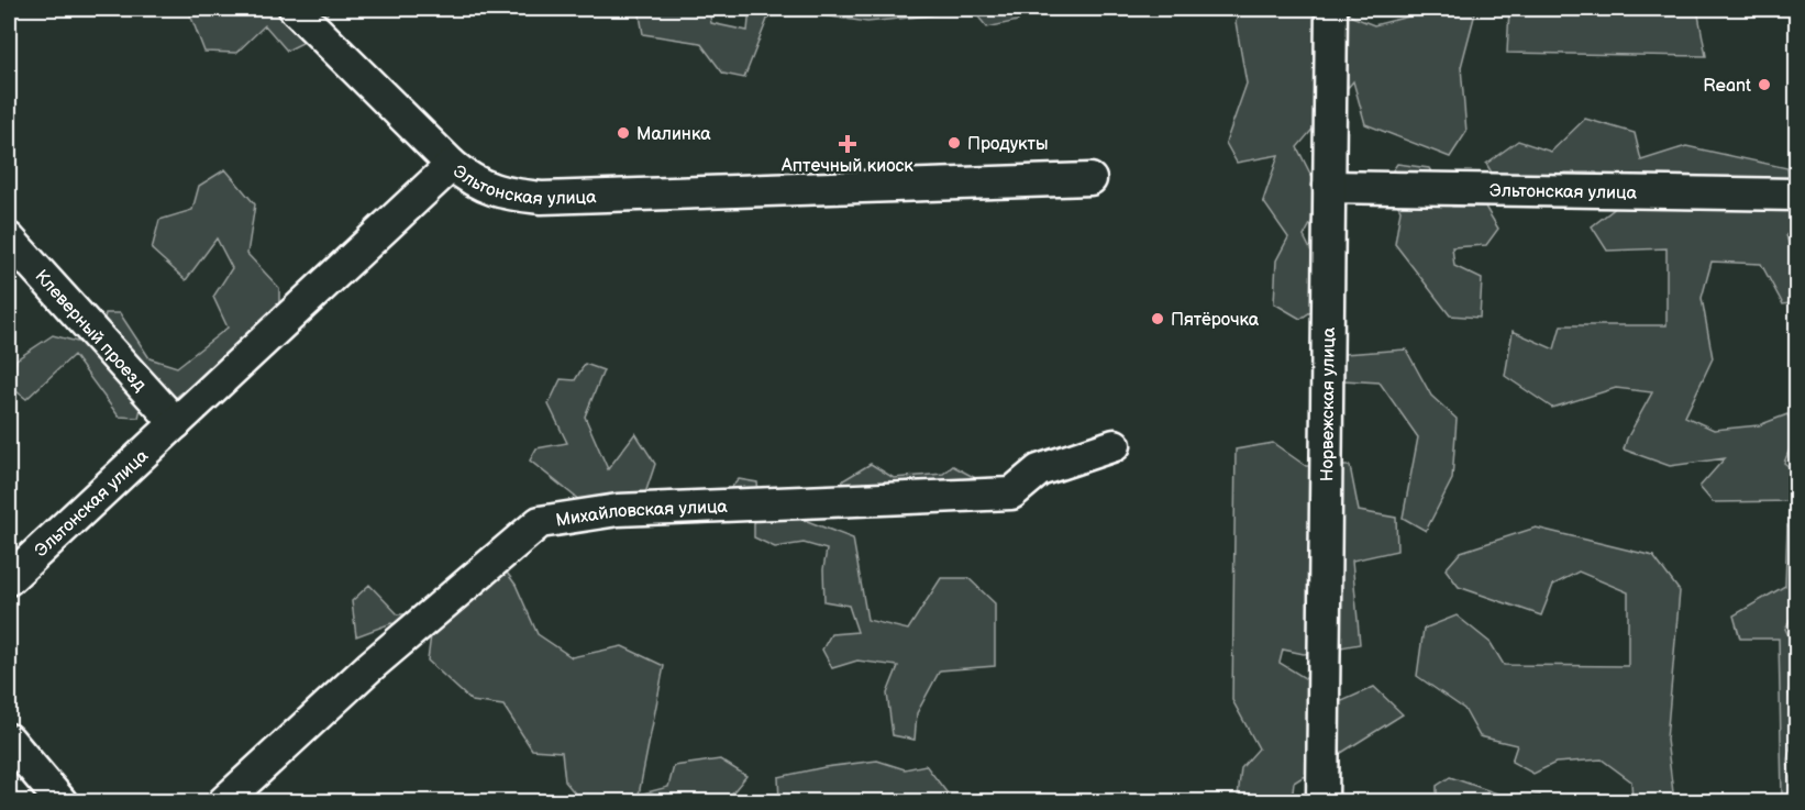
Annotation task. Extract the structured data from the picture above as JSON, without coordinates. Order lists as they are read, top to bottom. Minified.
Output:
{"streets":{"street":["Эльтонская улица","Клеверный проезд","Норвежская улица","Михайловская улица"]},"crossings":[["Эльтонская улица","Клеверный проезд"],["Эльтонская улица","Норвежская улица"]],"places":{"other":["Reant","Малинка","Продукты","Пятёрочка"],"health":["Аптечный киоск"]}}
